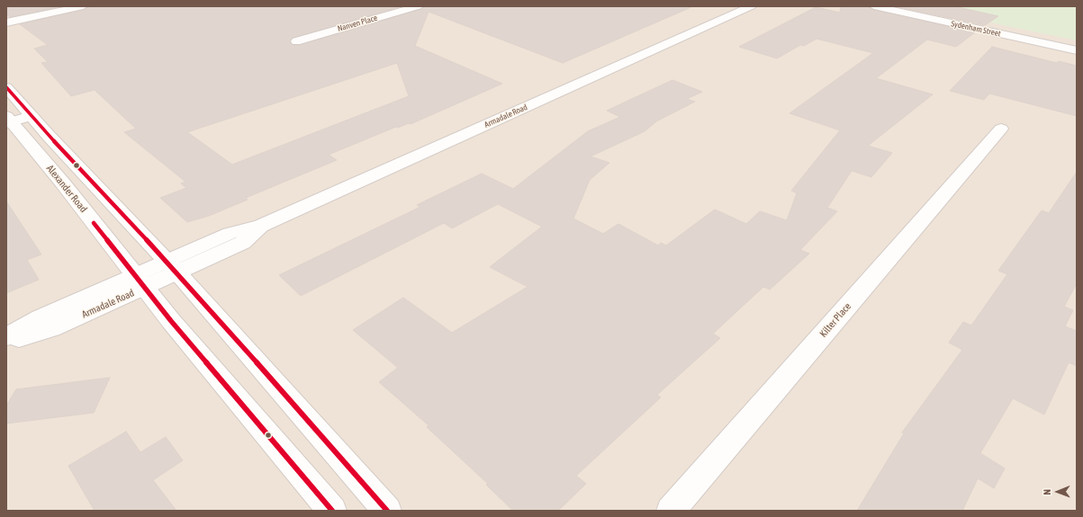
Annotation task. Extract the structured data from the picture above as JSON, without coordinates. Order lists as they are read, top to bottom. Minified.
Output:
{"streets":{"street":["Nanven Place","Sydenham Street","Armadale Road","Alexander Road","Kilter Place"]},"crossings":[["Armadale Road","Alexander Road"]],"north":"left"}
